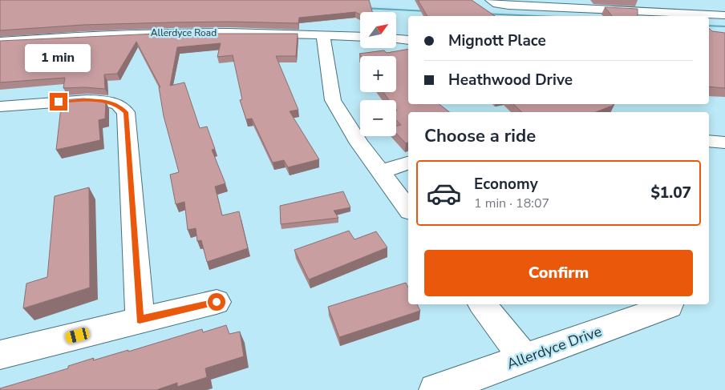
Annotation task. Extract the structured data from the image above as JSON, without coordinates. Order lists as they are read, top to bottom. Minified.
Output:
{"streets":{"street":["Allerdyce Road","Allerdyce Drive"]},"north":"top right","page":{"map_buttons":["+","−"],"banner":["Mignott Place","Heathwood Drive"],"bubble":"1 min","heading":"Choose a ride","list":[{"name":"Economy","note":"1 min · 18:07","value":"$1.07"}],"buttons":"Confirm"}}
